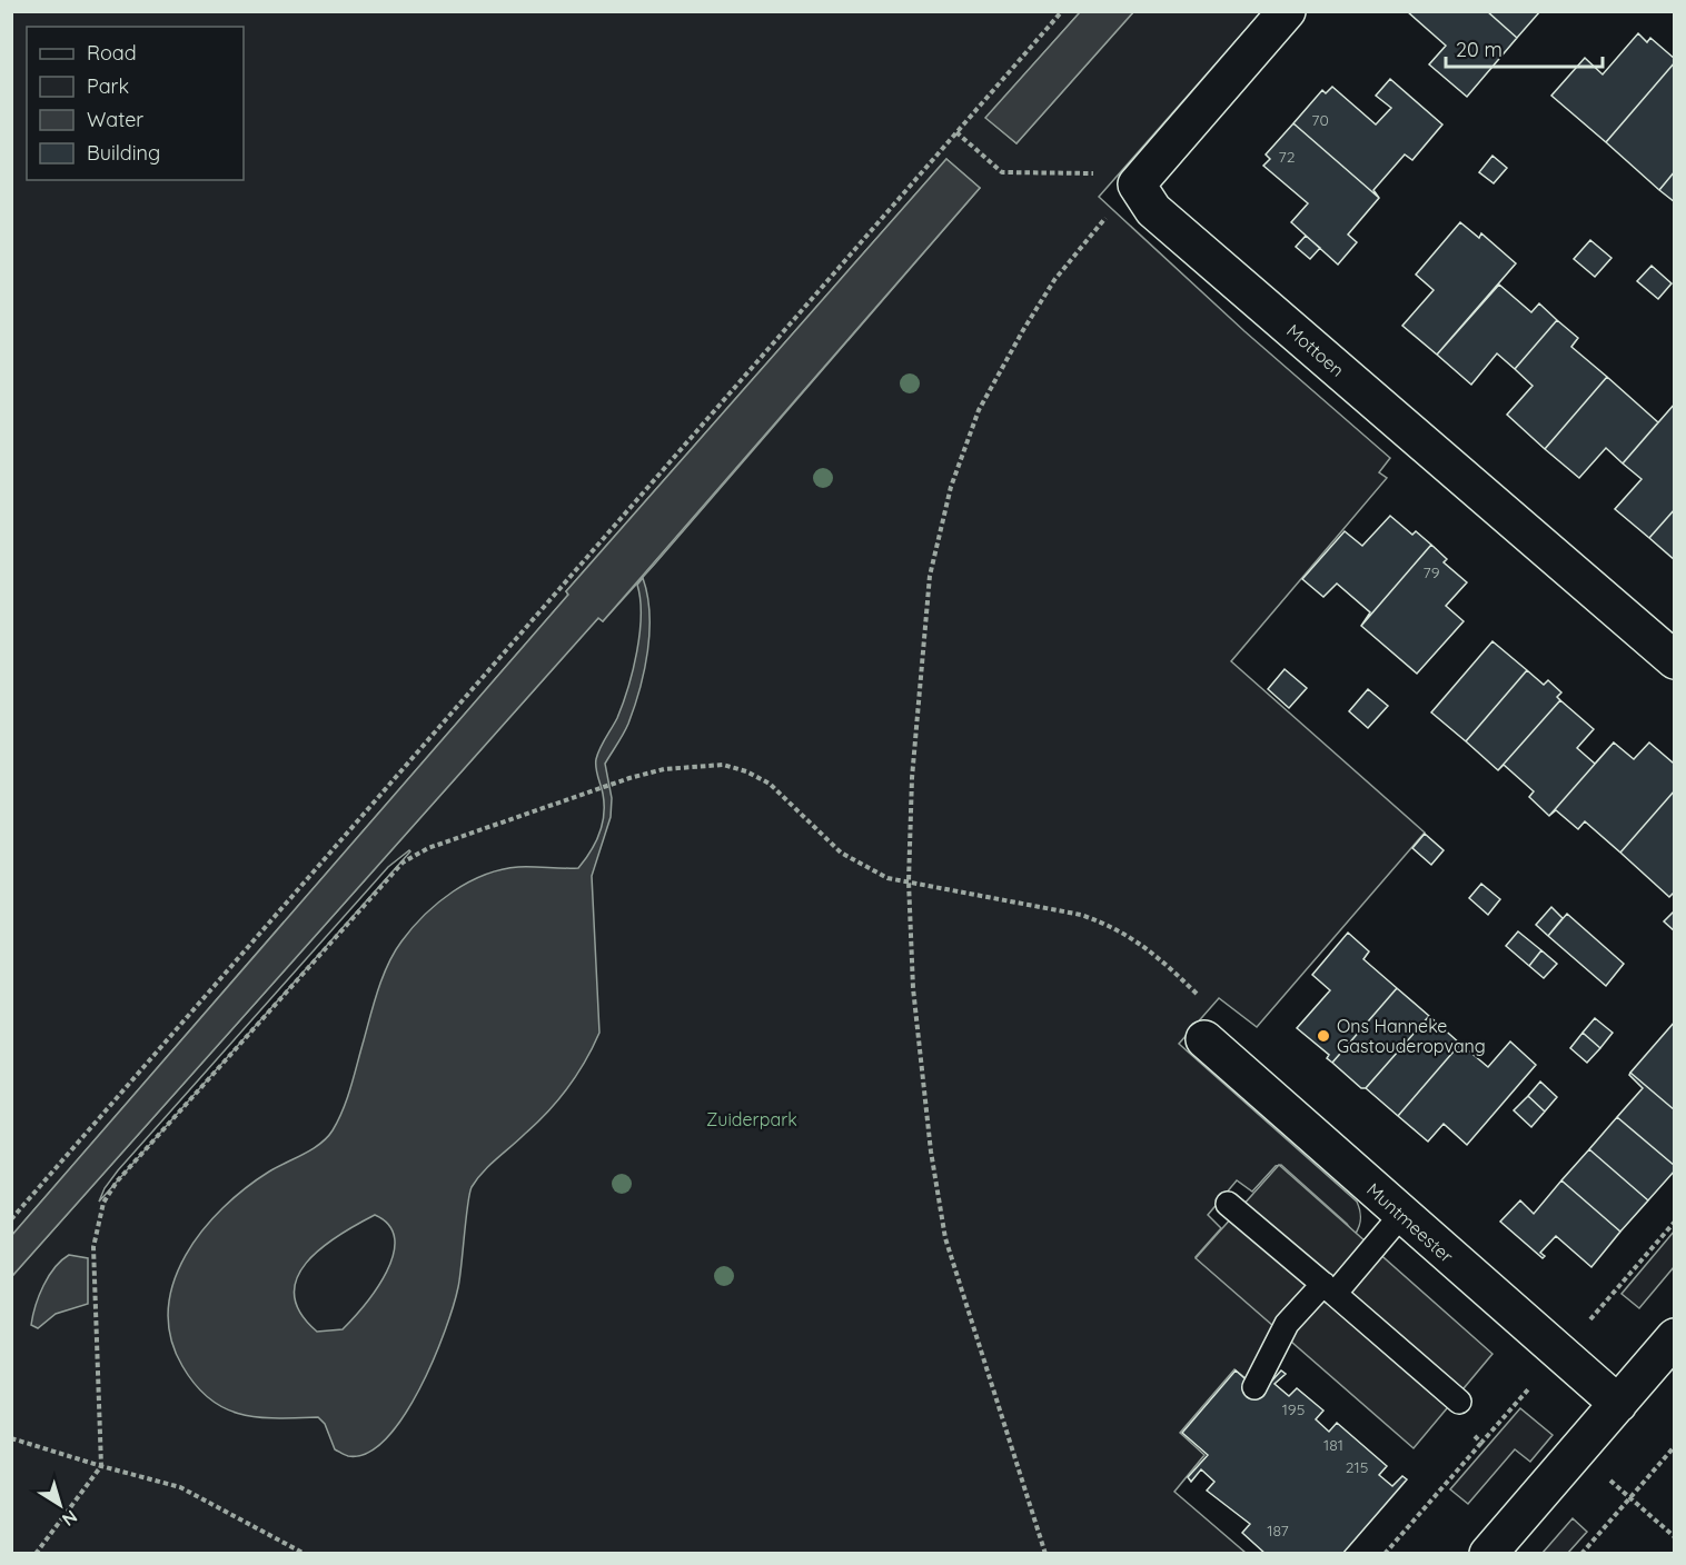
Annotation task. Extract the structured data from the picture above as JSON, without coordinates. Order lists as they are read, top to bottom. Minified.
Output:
{"streets":{"street":["Mottoen","Muntmeester"]},"parks":["Zuiderpark"],"places":["Ons Hanneke Gastouderopvang"],"house_numbers":["70","72","79","195","181","215","187"],"legend":["Road","Park","Water","Building"],"scale_bar":"20 m","north":"bottom right"}
